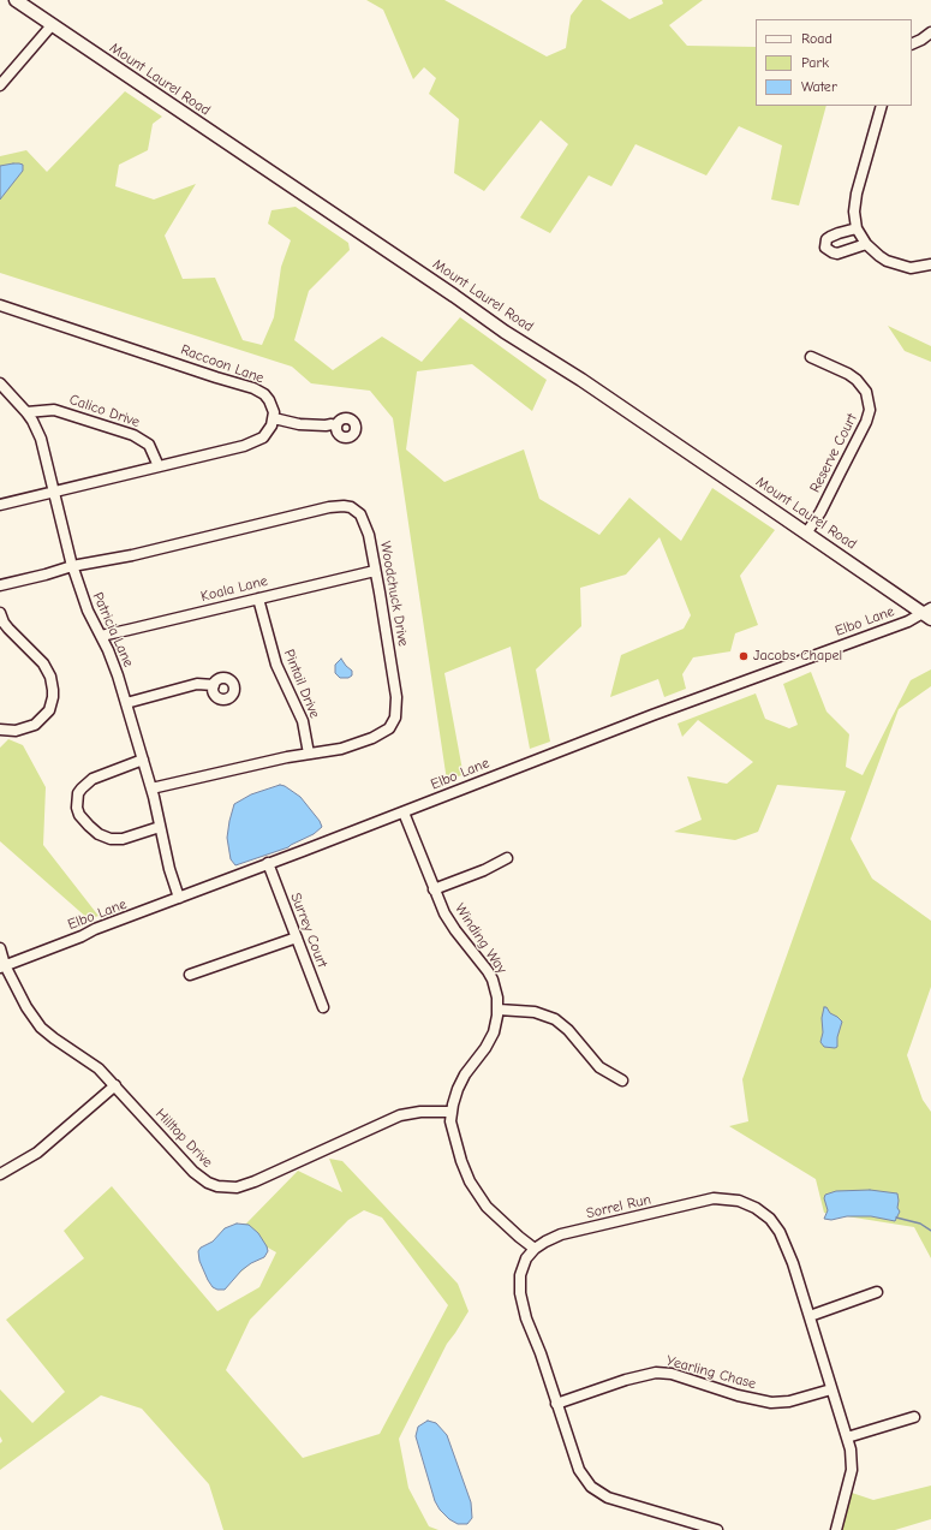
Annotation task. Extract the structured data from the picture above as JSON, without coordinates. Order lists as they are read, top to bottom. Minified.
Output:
{"streets":{"main road":["Mount Laurel Road"],"street":["Raccoon Lane","Calico Drive","Reserve Court","Koala Lane","Woodchuck Drive","Elbo Lane","Patricia Lane","Pintail Drive","Surrey Court","Winding Way","Hilltop Drive","Sorrel Run","Yearling Chase"]},"crossings":[["Mount Laurel Road","Reserve Court"],["Mount Laurel Road","Elbo Lane"],["Calico Drive","Patricia Lane"],["Koala Lane","Woodchuck Drive"],["Koala Lane","Patricia Lane"],["Koala Lane","Pintail Drive"],["Woodchuck Drive","Patricia Lane"],["Woodchuck Drive","Pintail Drive"],["Elbo Lane","Patricia Lane"],["Elbo Lane","Surrey Court"],["Elbo Lane","Winding Way"],["Elbo Lane","Hilltop Drive"],["Winding Way","Hilltop Drive"],["Winding Way","Sorrel Run"],["Sorrel Run","Yearling Chase"]],"places":["Jacobs Chapel"],"legend":["Road","Park","Water"]}
